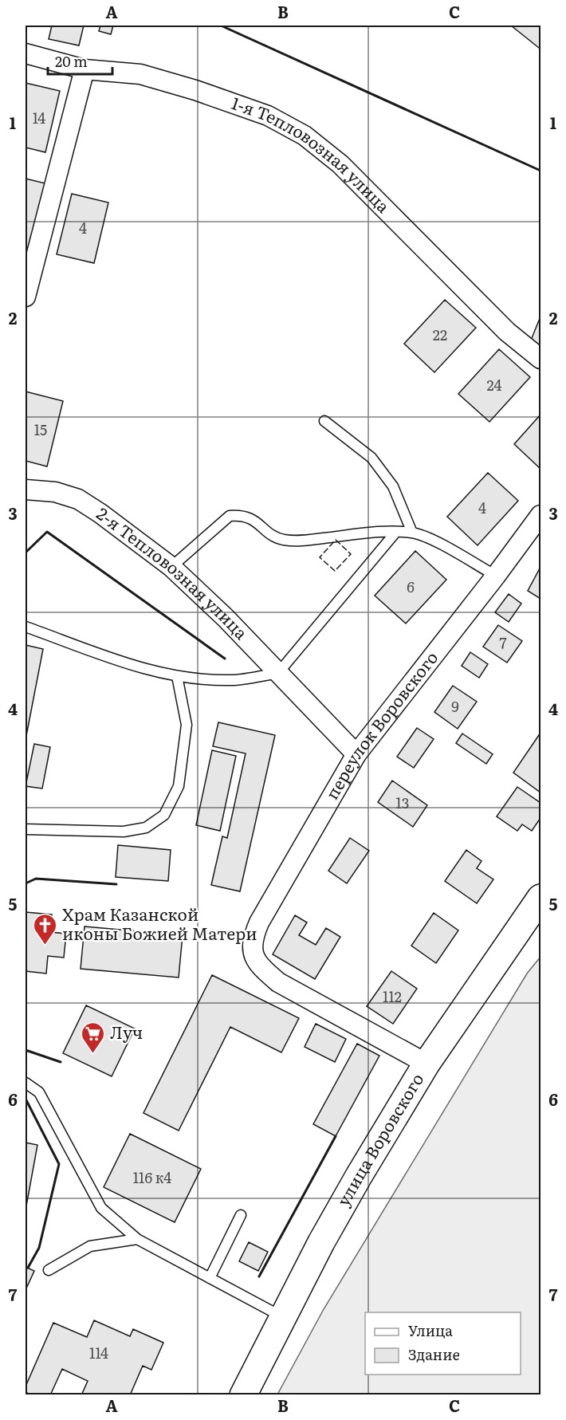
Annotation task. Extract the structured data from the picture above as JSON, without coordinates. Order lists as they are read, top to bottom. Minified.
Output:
{"streets":{"main road":["улица Воровского"],"street":["1-я Тепловозная улица","2-я Тепловозная улица","переулок Воровского"]},"crossings":[["2-я Тепловозная улица","переулок Воровского"],["переулок Воровского","улица Воровского"]],"places":{"church":["Храм Казанской иконы Божией Матери"],"supermarket":["Луч"]},"house_numbers":["14","4","22","24","15","4","6","7","9","13","112","116 к4","114"],"legend":["Улица","Здание"],"scale_bar":"20 m","grid":{"columns":["A","B","C"],"rows":["1","2","3","4","5","6","7"]}}
